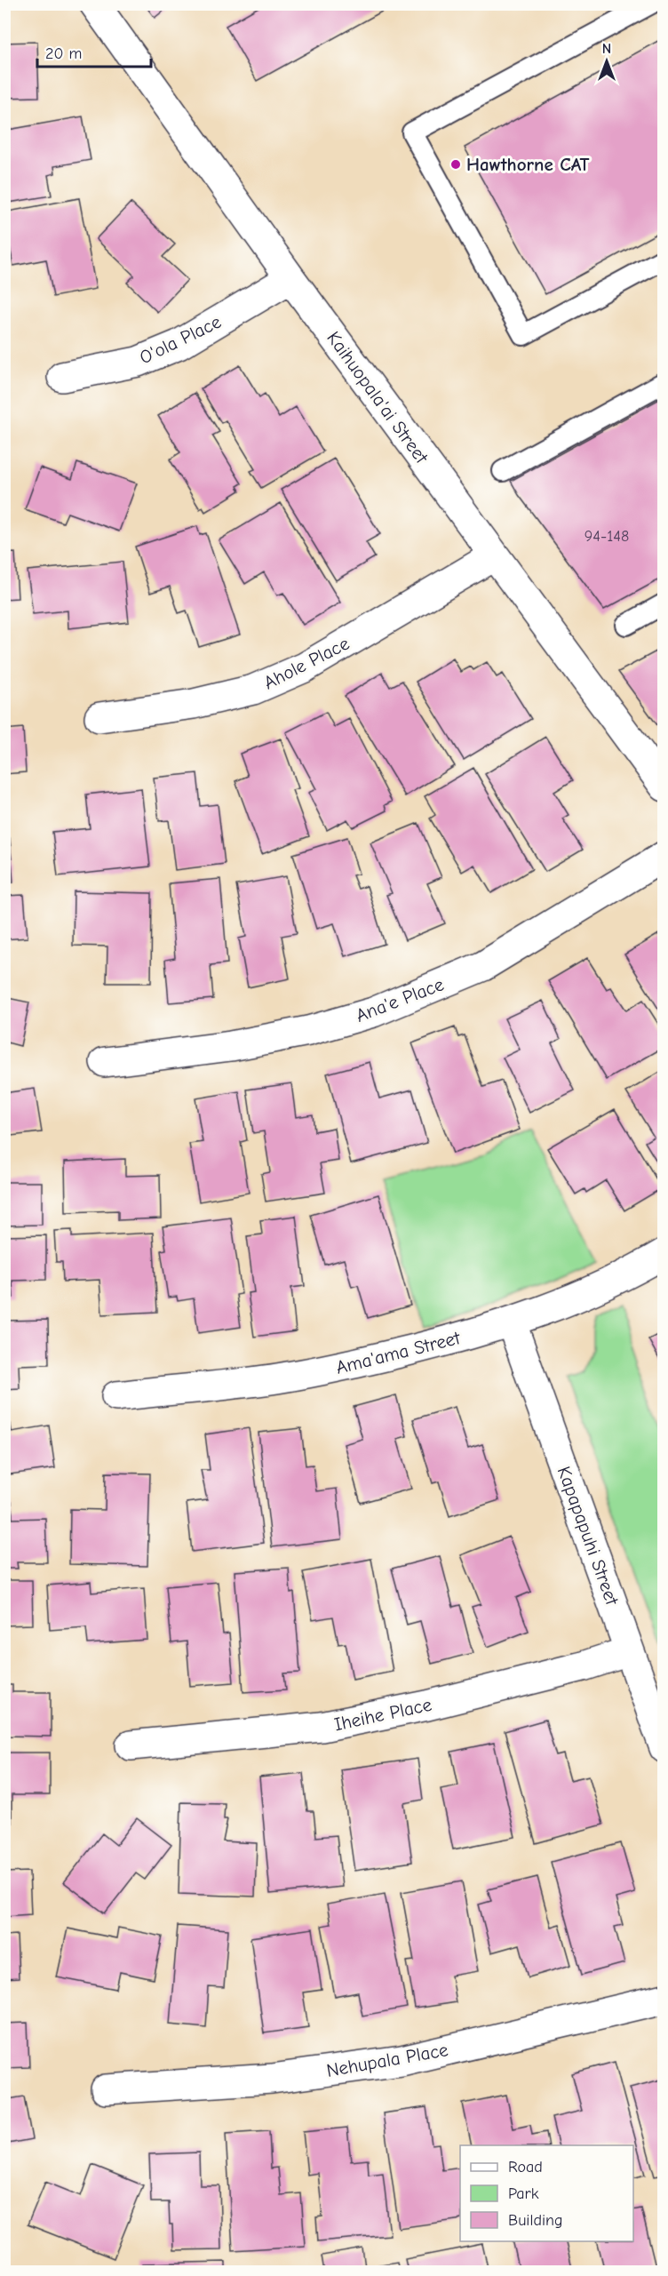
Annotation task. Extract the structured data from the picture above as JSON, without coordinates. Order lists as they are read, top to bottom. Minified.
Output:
{"streets":{"street":["O'ola Place","Kaihuopala'ai Street","Ahole Place","Ana'e Place","Ama'ama Street","Kapapapuhi Street","Iheihe Place","Nehupala Place"]},"crossings":[["O'ola Place","Kaihuopala'ai Street"],["Kaihuopala'ai Street","Ahole Place"],["Ama'ama Street","Kapapapuhi Street"],["Kapapapuhi Street","Iheihe Place"]],"places":["Hawthorne CAT"],"house_numbers":["94-148"],"legend":["Road","Park","Building"],"scale_bar":"20 m","north":"top"}
